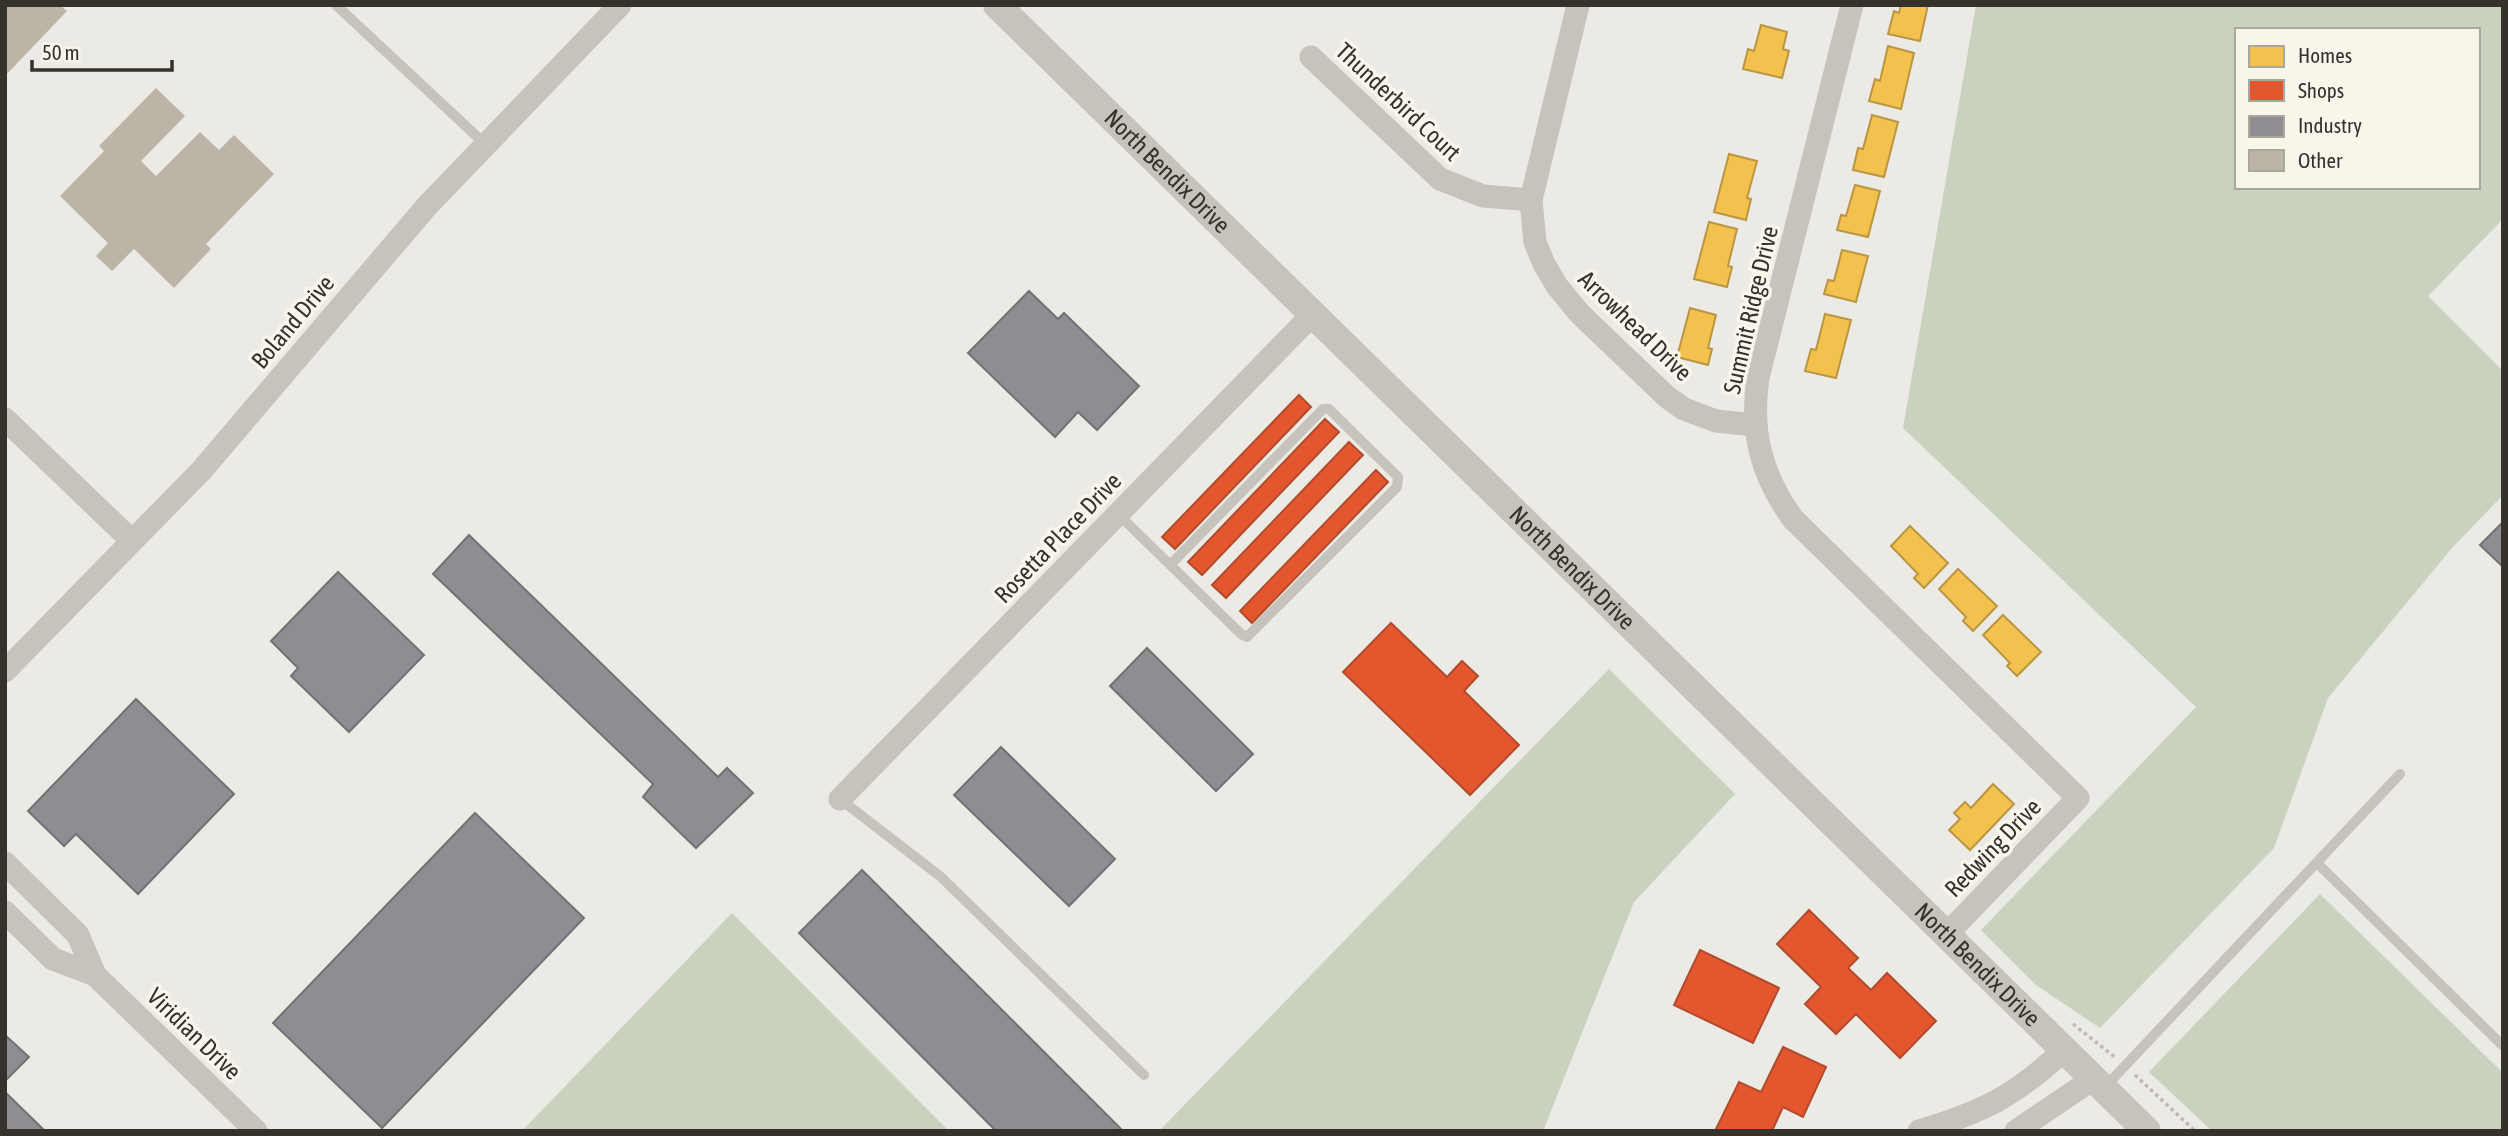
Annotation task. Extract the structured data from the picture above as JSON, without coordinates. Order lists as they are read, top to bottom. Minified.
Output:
{"streets":{"street":["Thunderbird Court","North Bendix Drive","Summit Ridge Drive","Boland Drive","Arrowhead Drive","Rosetta Place Drive","Redwing Drive","Viridian Drive"]},"crossings":[["Thunderbird Court","Arrowhead Drive"],["North Bendix Drive","Rosetta Place Drive"],["North Bendix Drive","Redwing Drive"],["Summit Ridge Drive","Arrowhead Drive"],["Summit Ridge Drive","Redwing Drive"]],"legend":["Homes","Shops","Industry","Other"],"scale_bar":"50 m"}
